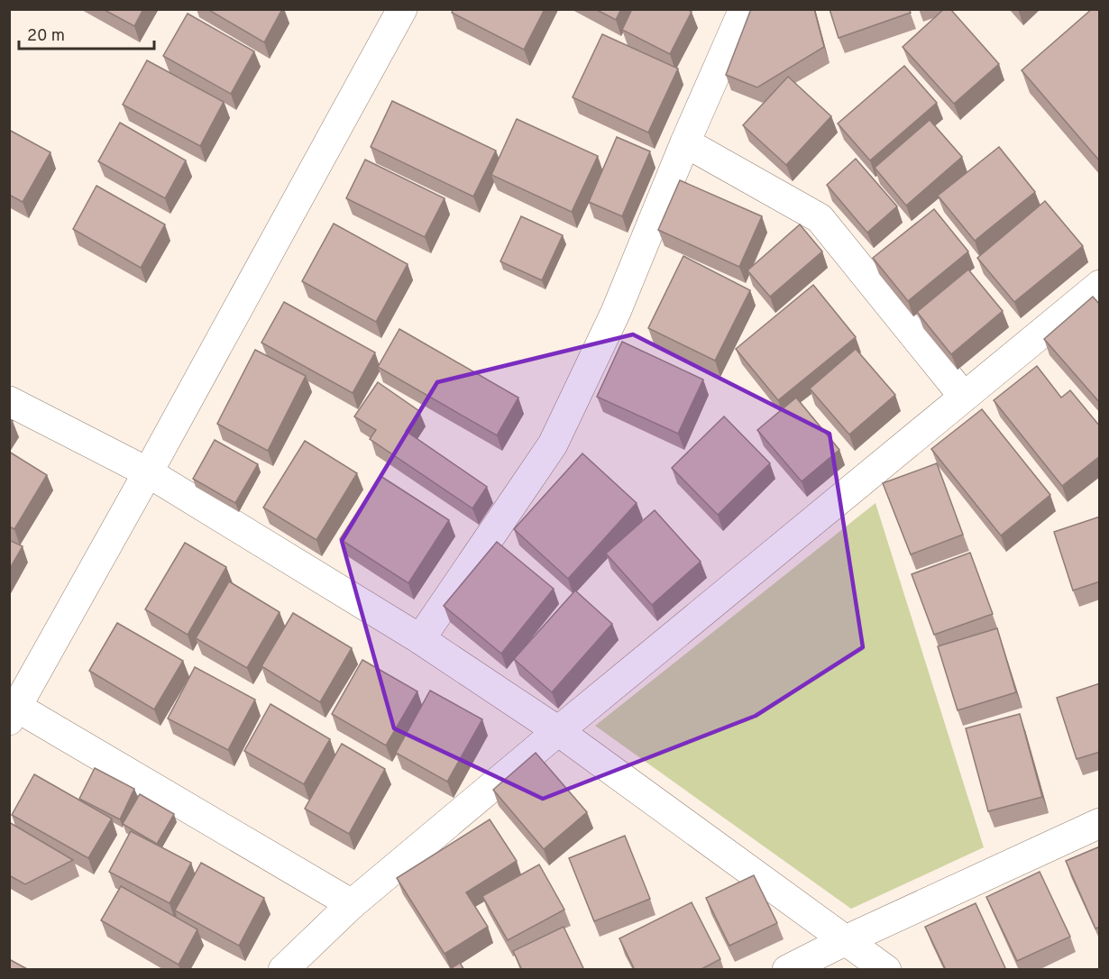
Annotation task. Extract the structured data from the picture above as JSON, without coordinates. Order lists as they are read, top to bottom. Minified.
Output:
{"scale_bar":"20 m"}
